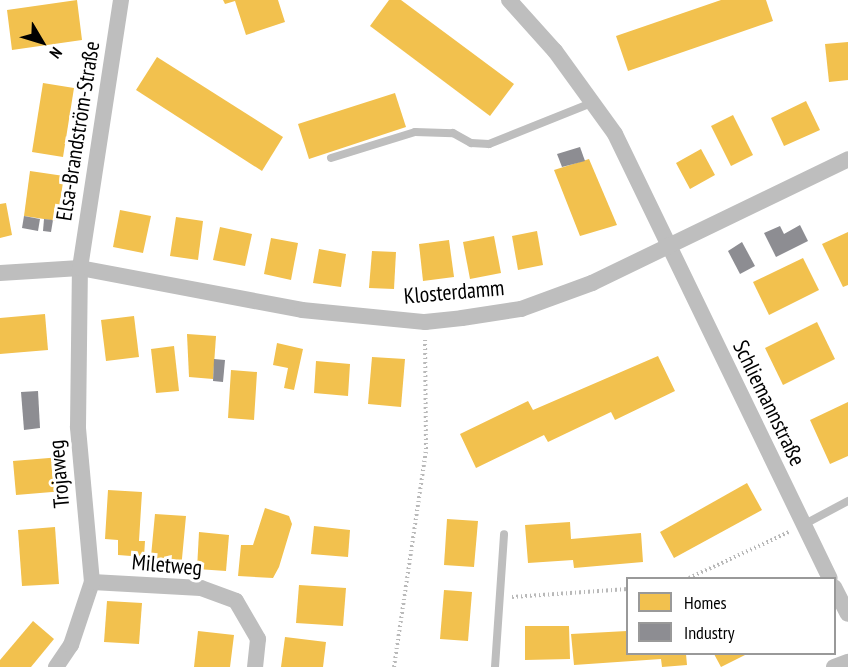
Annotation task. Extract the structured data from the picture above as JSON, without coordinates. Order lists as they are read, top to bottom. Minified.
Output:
{"streets":{"street":["Elsa-Brandström-Straße","Klosterdamm","Schliemannstraße","Trojaweg","Miletweg"]},"crossings":[["Elsa-Brandström-Straße","Klosterdamm"],["Elsa-Brandström-Straße","Trojaweg"],["Klosterdamm","Schliemannstraße"],["Klosterdamm","Trojaweg"],["Trojaweg","Miletweg"]],"legend":["Homes","Industry"],"north":"bottom right"}
